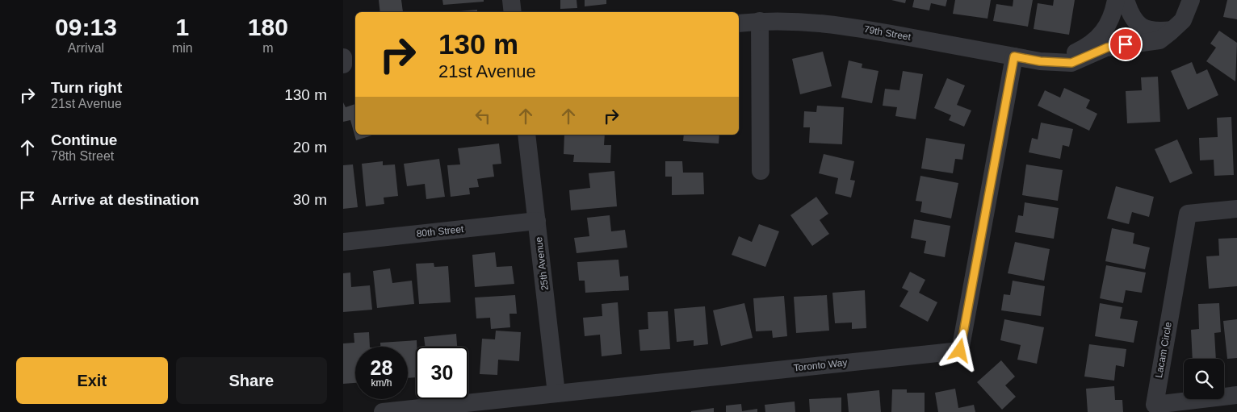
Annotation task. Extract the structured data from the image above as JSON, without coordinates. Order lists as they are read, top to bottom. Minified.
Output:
{"streets":{"street":["79th Street","80th Street","25th Avenue","Lacam Circle","Toronto Way"]},"crossings":[["79th Street","Toronto Way"],["80th Street","25th Avenue"],["25th Avenue","Toronto Way"]],"page":{"eta":["09:13","Arrival","1","min","180","m"],"turn":["130 m","21st Avenue"],"list":[{"name":"Turn right","note":"21st Avenue","value":"130 m"},{"name":"Continue","note":"78th Street","value":"20 m"},{"name":"Arrive at destination","value":"30 m"}],"speed":"28 km/h","limit":"30","buttons":["Exit","Share"]}}
